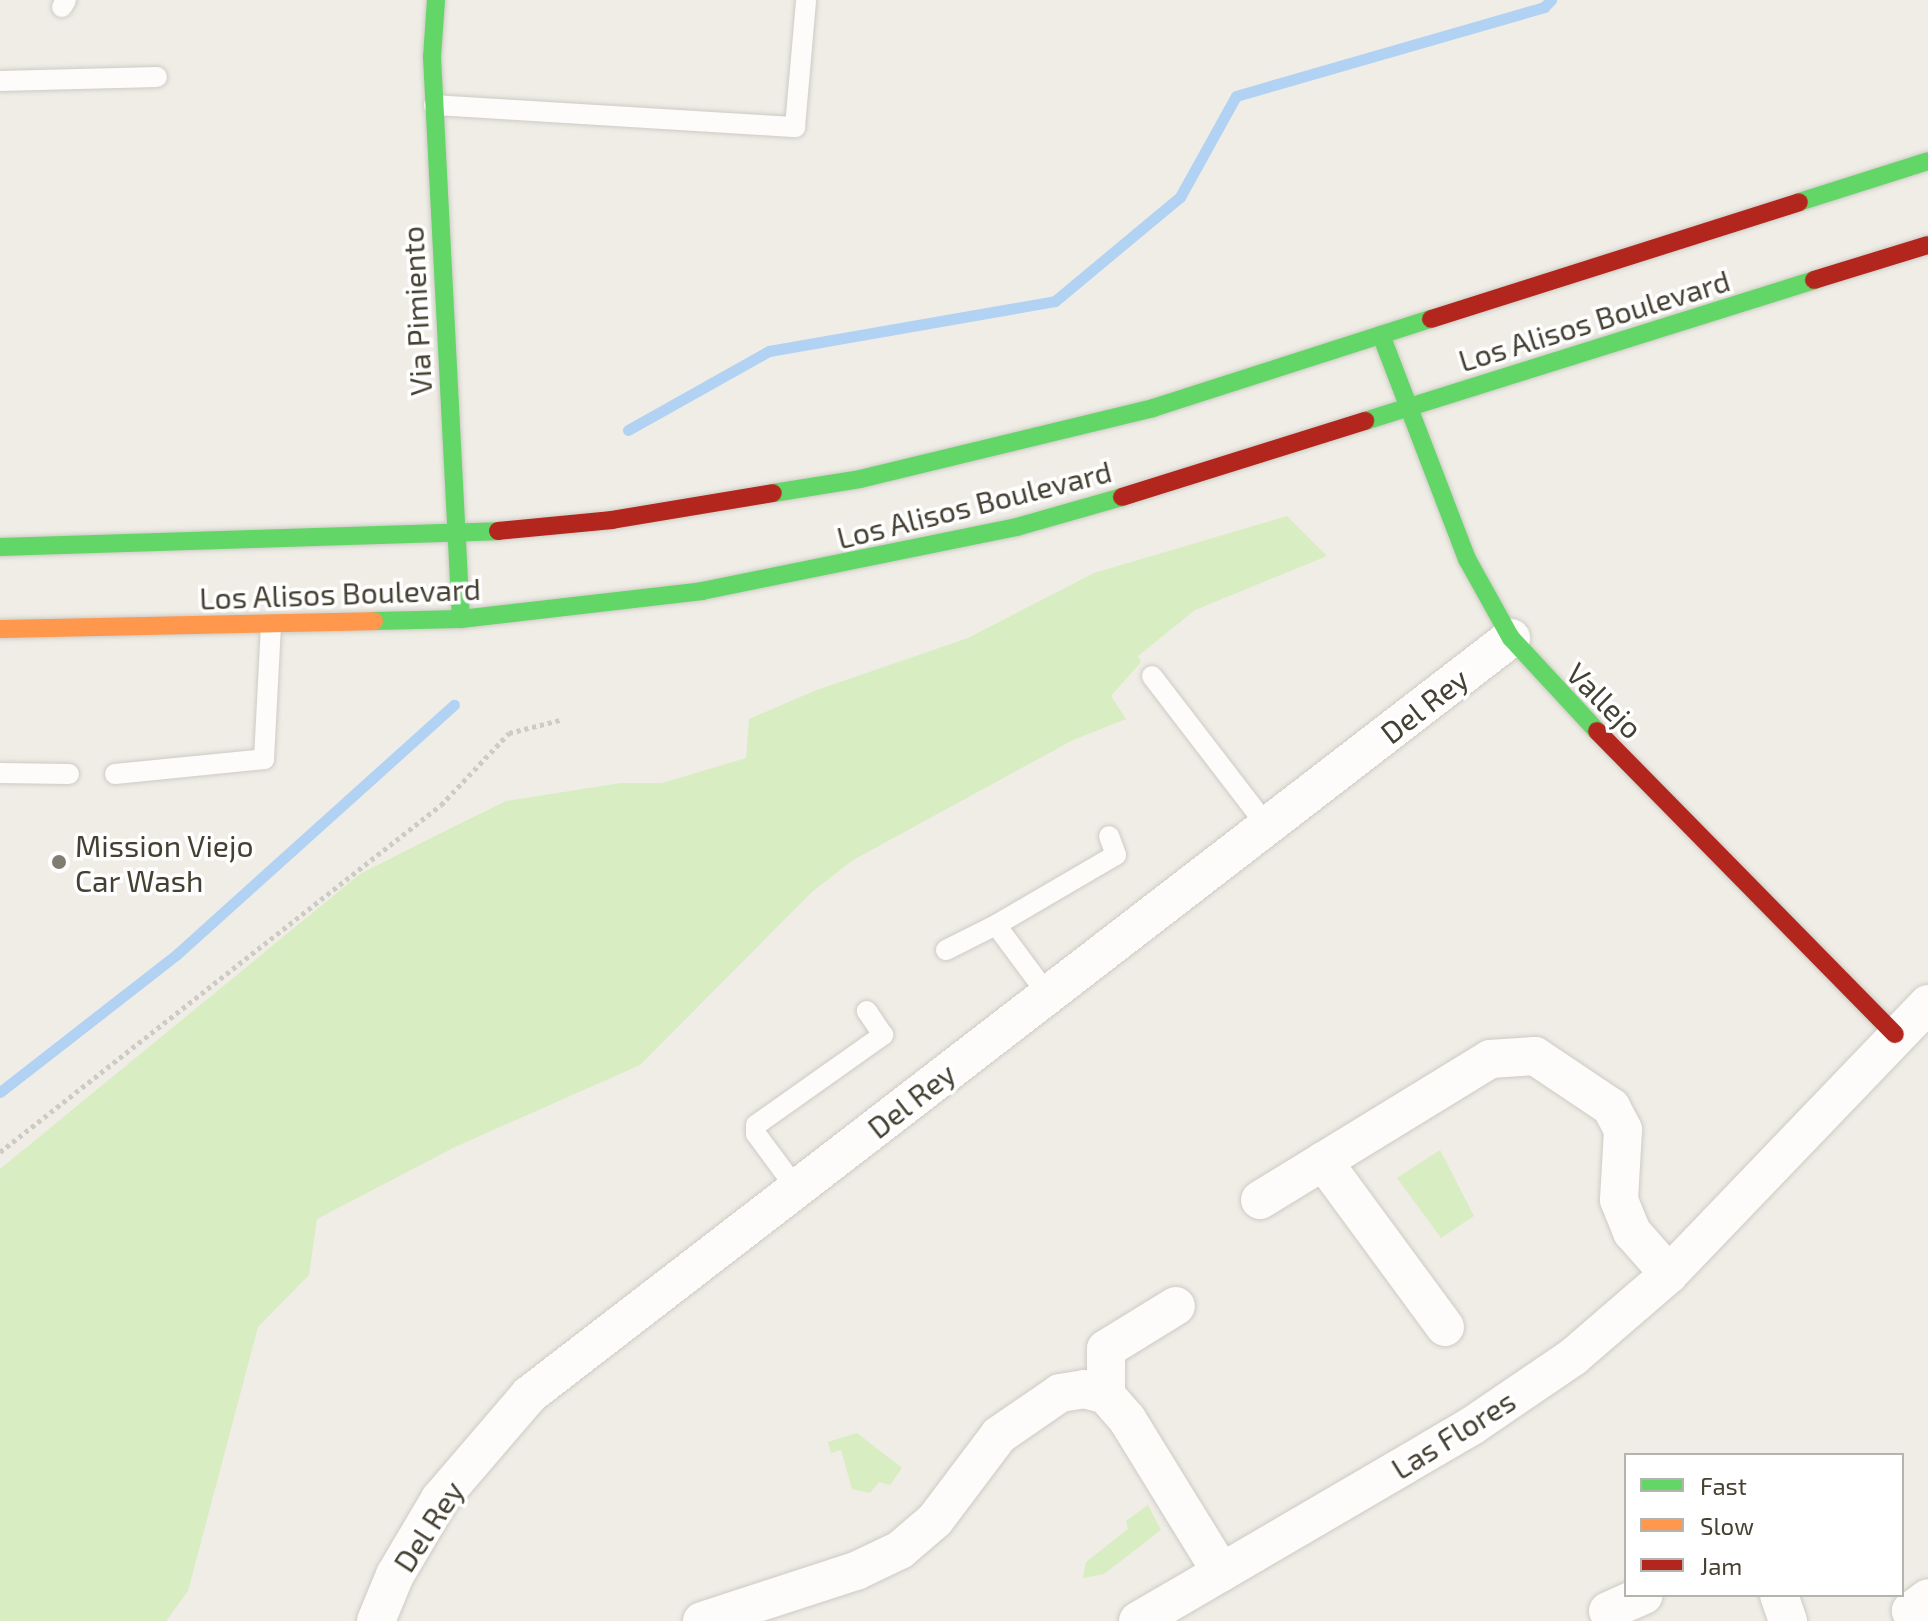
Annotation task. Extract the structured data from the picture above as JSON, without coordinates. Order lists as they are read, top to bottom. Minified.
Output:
{"streets":{"main road":["Via Pimiento","Los Alisos Boulevard","Vallejo"],"street":["Del Rey","Las Flores"]},"crossings":[["Via Pimiento","Los Alisos Boulevard"],["Los Alisos Boulevard","Vallejo"],["Vallejo","Del Rey"],["Vallejo","Las Flores"]],"places":["Mission Viejo Car Wash"],"legend":["Fast","Slow","Jam"]}
